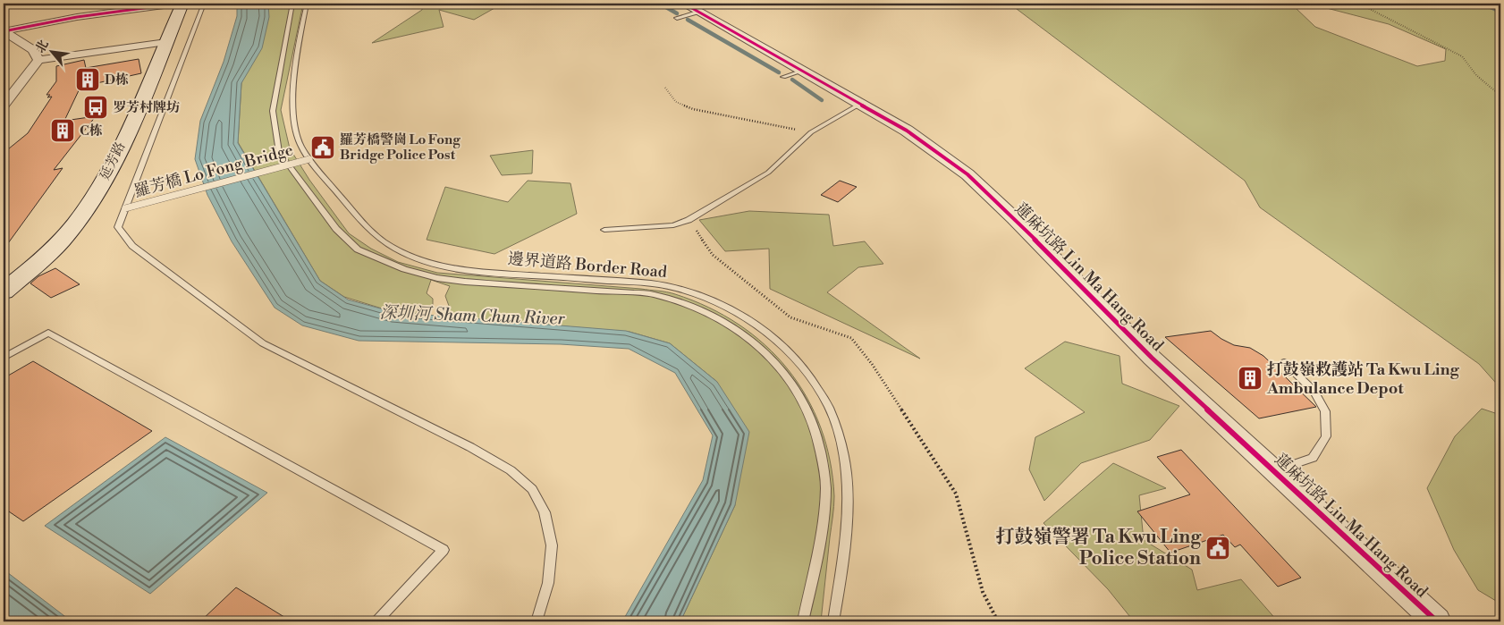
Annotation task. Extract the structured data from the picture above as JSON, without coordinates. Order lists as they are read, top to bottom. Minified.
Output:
{"streets":{"main road":["延芳路"],"street":["蓮麻坑路 Lin Ma Hang Road"],"lane":["羅芳橋 Lo Fong Bridge","邊界道路 Border Road"]},"crossings":[["羅芳橋 Lo Fong Bridge","邊界道路 Border Road"]],"water":["深圳河 Sham Chun River"],"places":{"building":["D栋","C栋","打鼓嶺救護站 Ta Kwu Ling Ambulance Depot"],"bus stop":["罗芳村牌坊"],"public building":["羅芳橋警崗 Lo Fong Bridge Police Post","打鼓嶺警署 Ta Kwu Ling Police Station"]},"north":"top left"}
